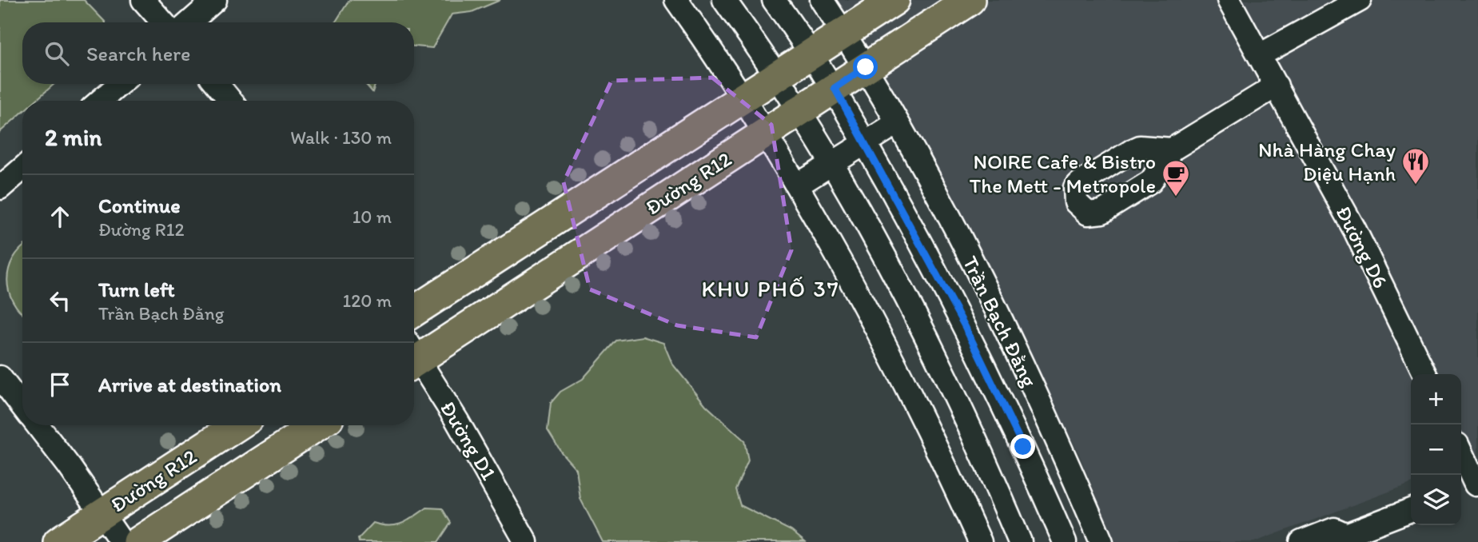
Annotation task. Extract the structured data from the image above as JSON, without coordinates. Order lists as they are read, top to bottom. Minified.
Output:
{"streets":{"main road":["Đường R12"],"street":["Đường D6","Trần Bạch Đằng","Đường D1"]},"crossings":[["Đường R12","Trần Bạch Đằng"]],"districts":["KHU PHỐ 37"],"places":{"restaurant":["Nhà Hàng Chay Diệu Hạnh"],"cafe":["NOIRE Cafe & Bistro The Mett - Metropole"]},"page":{"search":"Search here","heading":["2 min","Walk · 130 m"],"list":[["Continue","Đường R12","10 m"],["Turn left","Trần Bạch Đằng","120 m"],"Arrive at destination"],"map_buttons":["+","−"]}}
